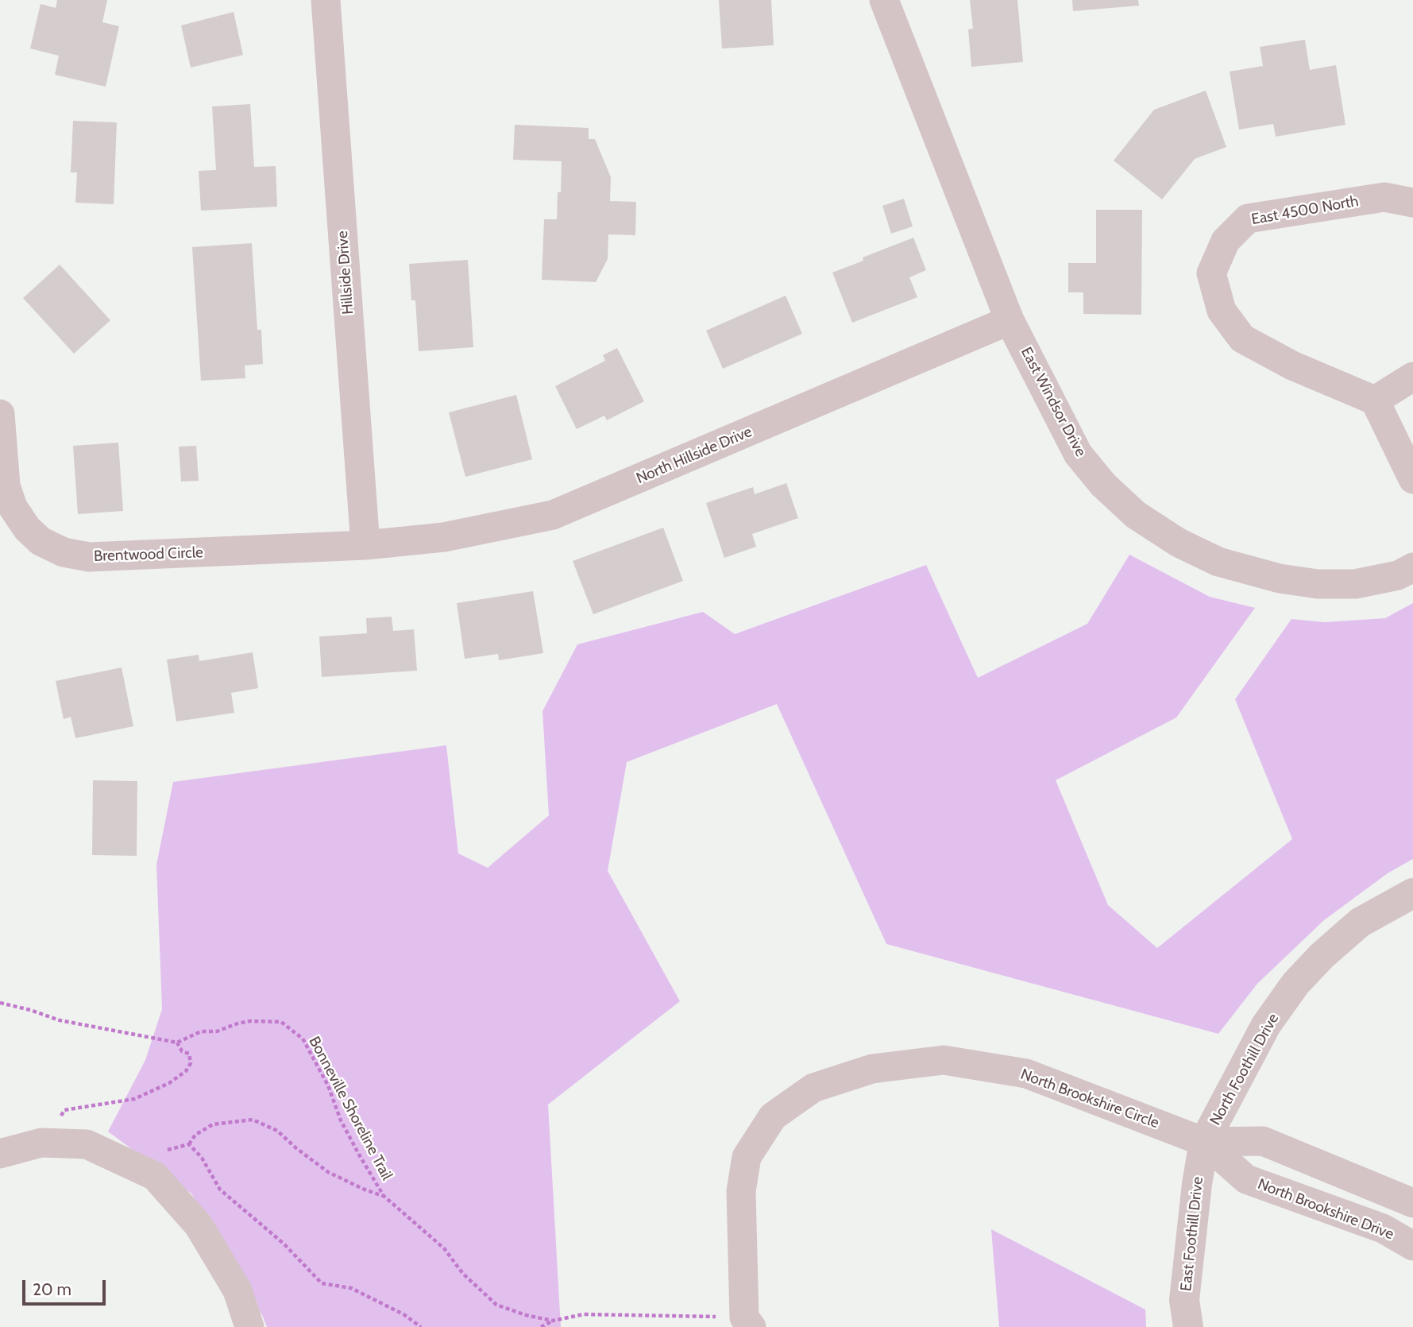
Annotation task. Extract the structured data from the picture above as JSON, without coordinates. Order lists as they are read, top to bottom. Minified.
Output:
{"streets":{"street":["East 4500 North","Hillside Drive","East Windsor Drive","North Hillside Drive","Brentwood Circle","North Foothill Drive","North Brookshire Circle","North Brookshire Drive","East Foothill Drive"],"path":["Bonneville Shoreline Trail"]},"crossings":[["Hillside Drive","North Hillside Drive"],["Hillside Drive","Brentwood Circle"],["East Windsor Drive","North Hillside Drive"],["North Hillside Drive","Brentwood Circle"],["North Foothill Drive","North Brookshire Circle"],["North Foothill Drive","North Brookshire Drive"],["North Foothill Drive","East Foothill Drive"],["North Brookshire Circle","Bonneville Shoreline Trail"],["North Brookshire Circle","North Brookshire Drive"],["North Brookshire Circle","East Foothill Drive"],["North Brookshire Drive","East Foothill Drive"]],"scale_bar":"20 m"}
